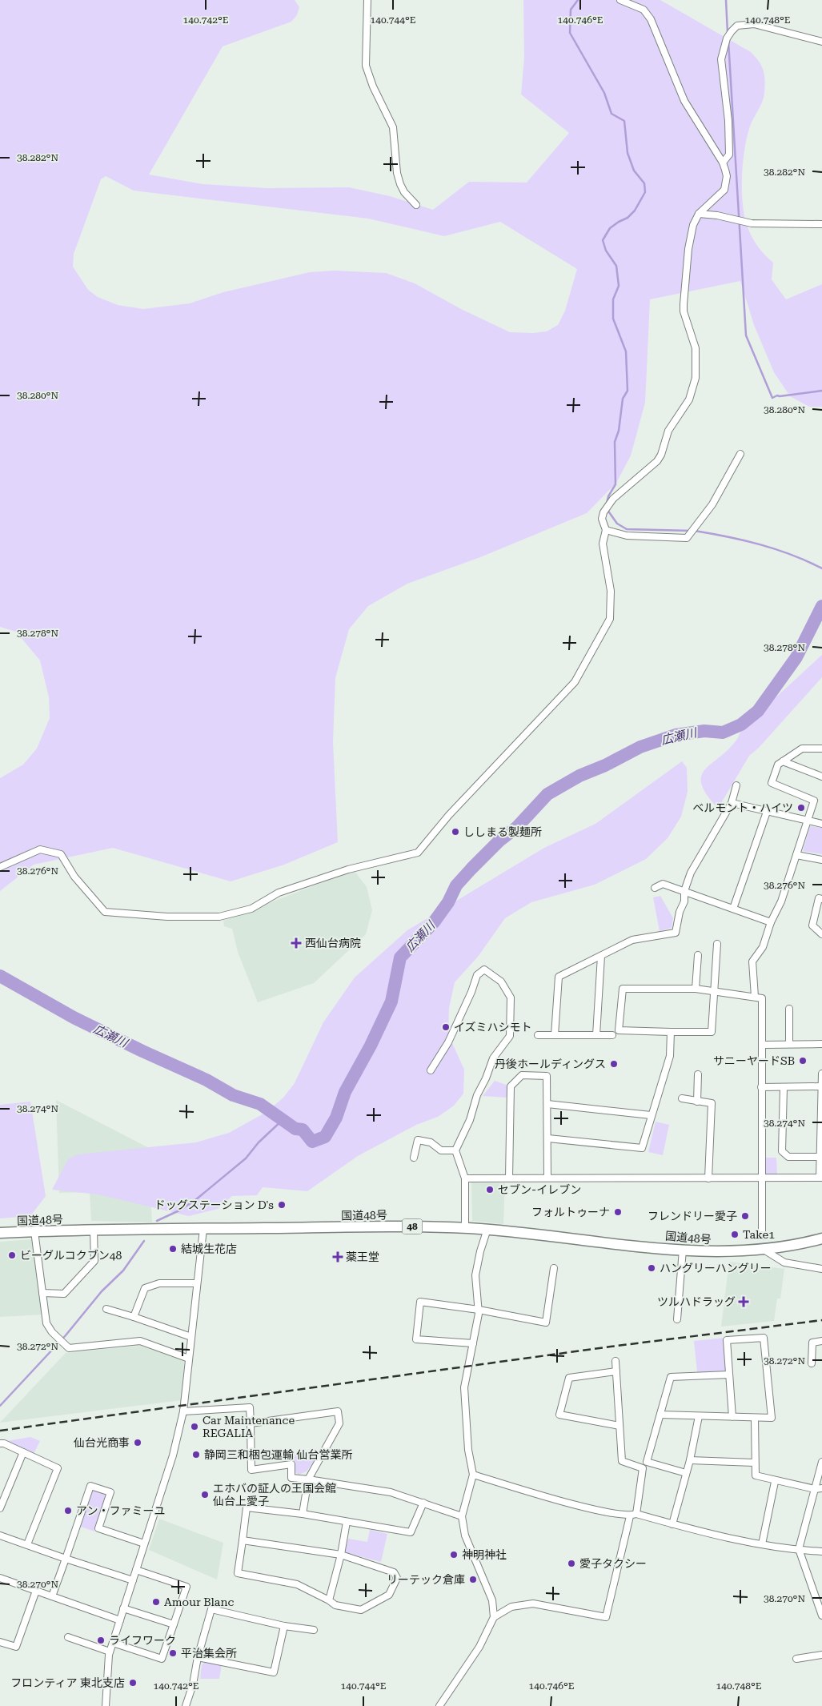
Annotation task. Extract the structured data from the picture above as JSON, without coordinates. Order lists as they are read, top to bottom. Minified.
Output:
{"streets":{"highway":["国道48号","48"]},"water":["広瀬川"],"places":{"other":["ベルモント・ハイツ","ししまる製麺所","イズミハシモト","サニーヤードSB","丹後ホールディングス","セブン-イレブン","ドッグステーション D's","フォルトゥーナ","フレンドリー愛子","Take1","結城生花店","ビーグルコクブン48","ハングリーハングリー","Car Maintenance REGALIA","仙台光商事","静岡三和梱包運輸 仙台営業所","エホバの証人の王国会館 仙台上愛子","アン・ファミーユ","神明神社","愛子タクシー","リーテック倉庫","Amour Blanc","ライフワーク","平治集会所","フロンティア 東北支店"],"health":["西仙台病院","薬王堂","ツルハドラッグ"]},"coordinates":["140.742°E","140.744°E","140.746°E","140.748°E","38.282°N","38.280°N","38.278°N","38.276°N","38.274°N","38.272°N","38.270°N"]}
